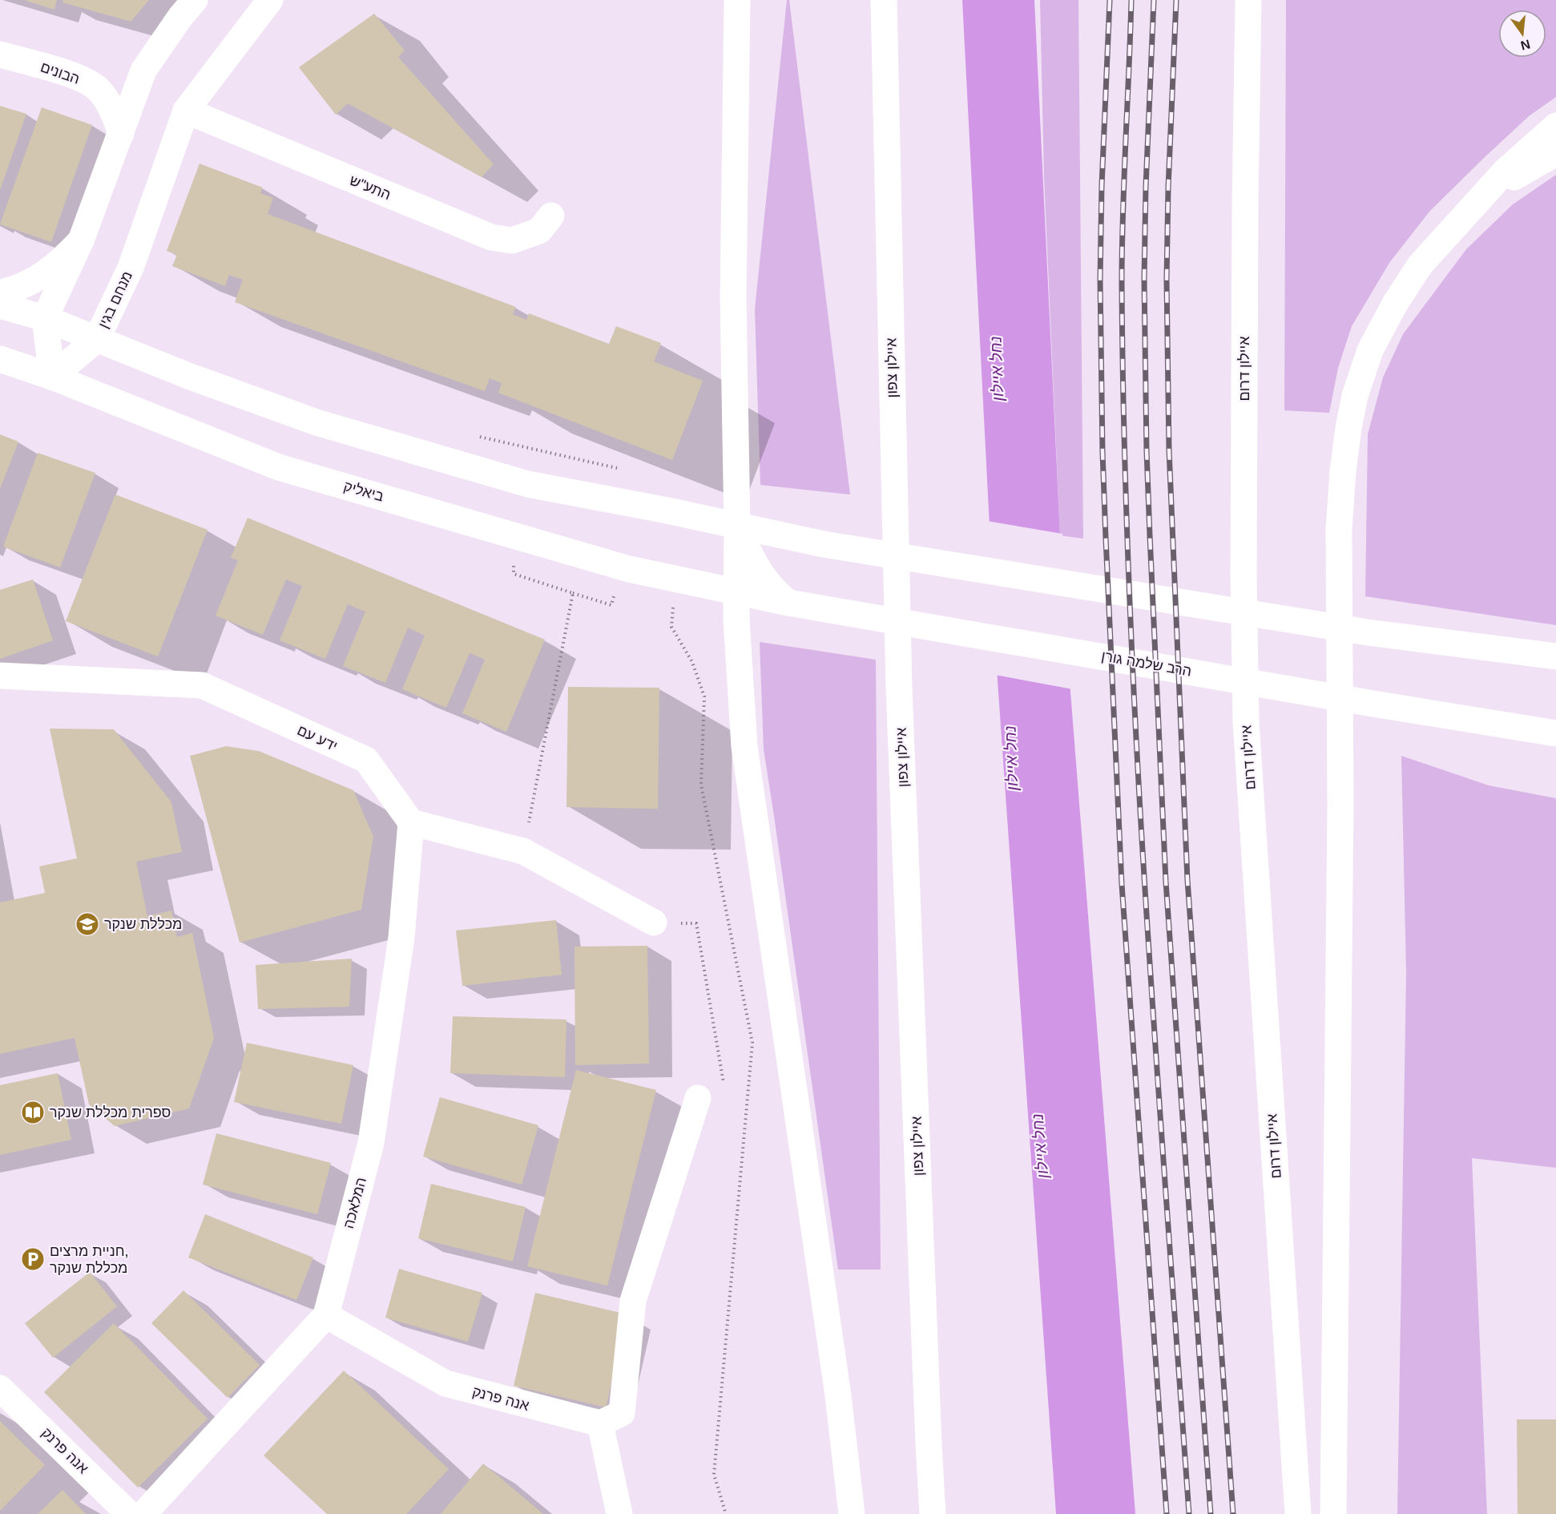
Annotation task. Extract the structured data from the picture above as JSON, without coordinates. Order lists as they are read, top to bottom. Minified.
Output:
{"streets":{"main road":["הבונים","התע\"ש","מנחם בגין","איילון צפון","איילון דרום","ביאליק","הרב שלמה גורן","ידע עם","המלאכה","אנה פרנק"]},"crossings":[["התע\"ש","מנחם בגין"],["מנחם בגין","ביאליק"],["ביאליק","הרב שלמה גורן"],["ידע עם","המלאכה"],["המלאכה","אנה פרנק"]],"water":["נחל איילון"],"places":{"school or university":["מכללת שנקר"],"library":["ספרית מכללת שנקר"],"parking":["חניית מרצים, מכללת שנקר"]},"north":"bottom"}
